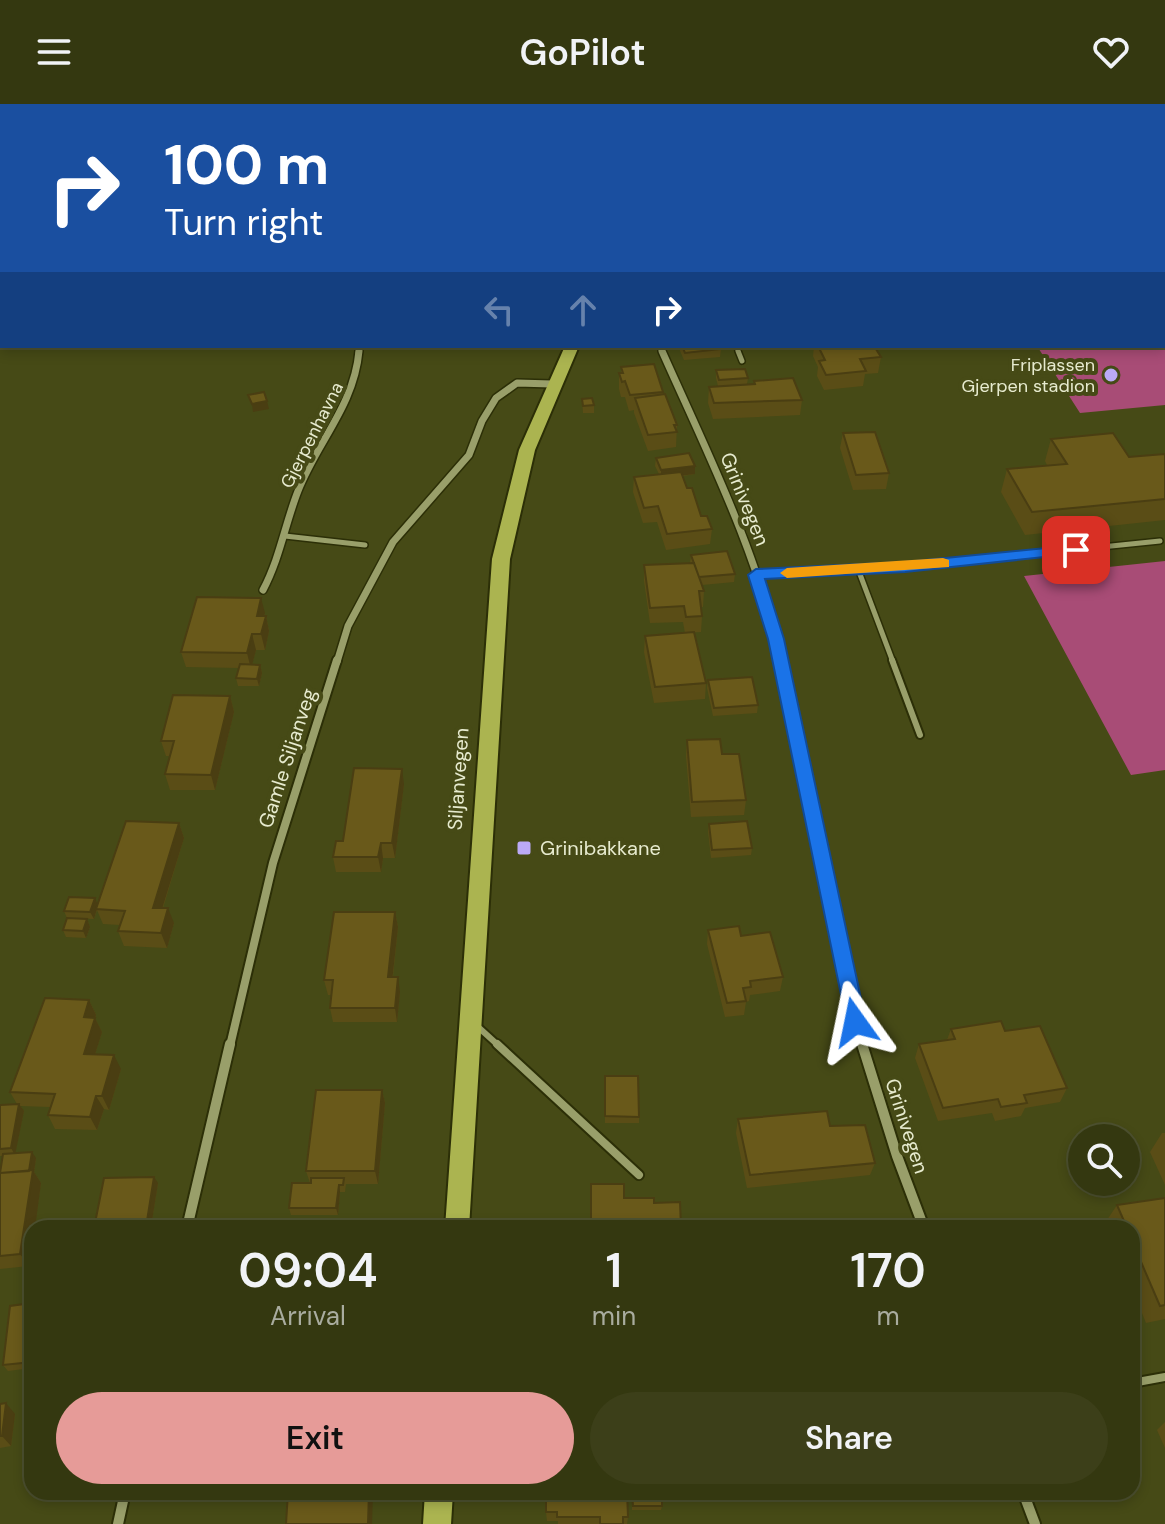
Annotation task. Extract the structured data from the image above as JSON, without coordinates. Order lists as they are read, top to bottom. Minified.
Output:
{"streets":{"main road":["Siljanvegen"],"street":["Gjerpenhavna","Grinivegen","Gamle Siljanveg"]},"crossings":[["Gamle Siljanveg","Siljanvegen"]],"places":{"other":["Friplassen Gjerpen stadion"],"transit":["Grinibakkane"]},"page":{"header":"GoPilot","turn":["100 m","Turn right"],"eta":["09:04","Arrival","1","min","170","m"],"buttons":["Exit","Share"]}}
